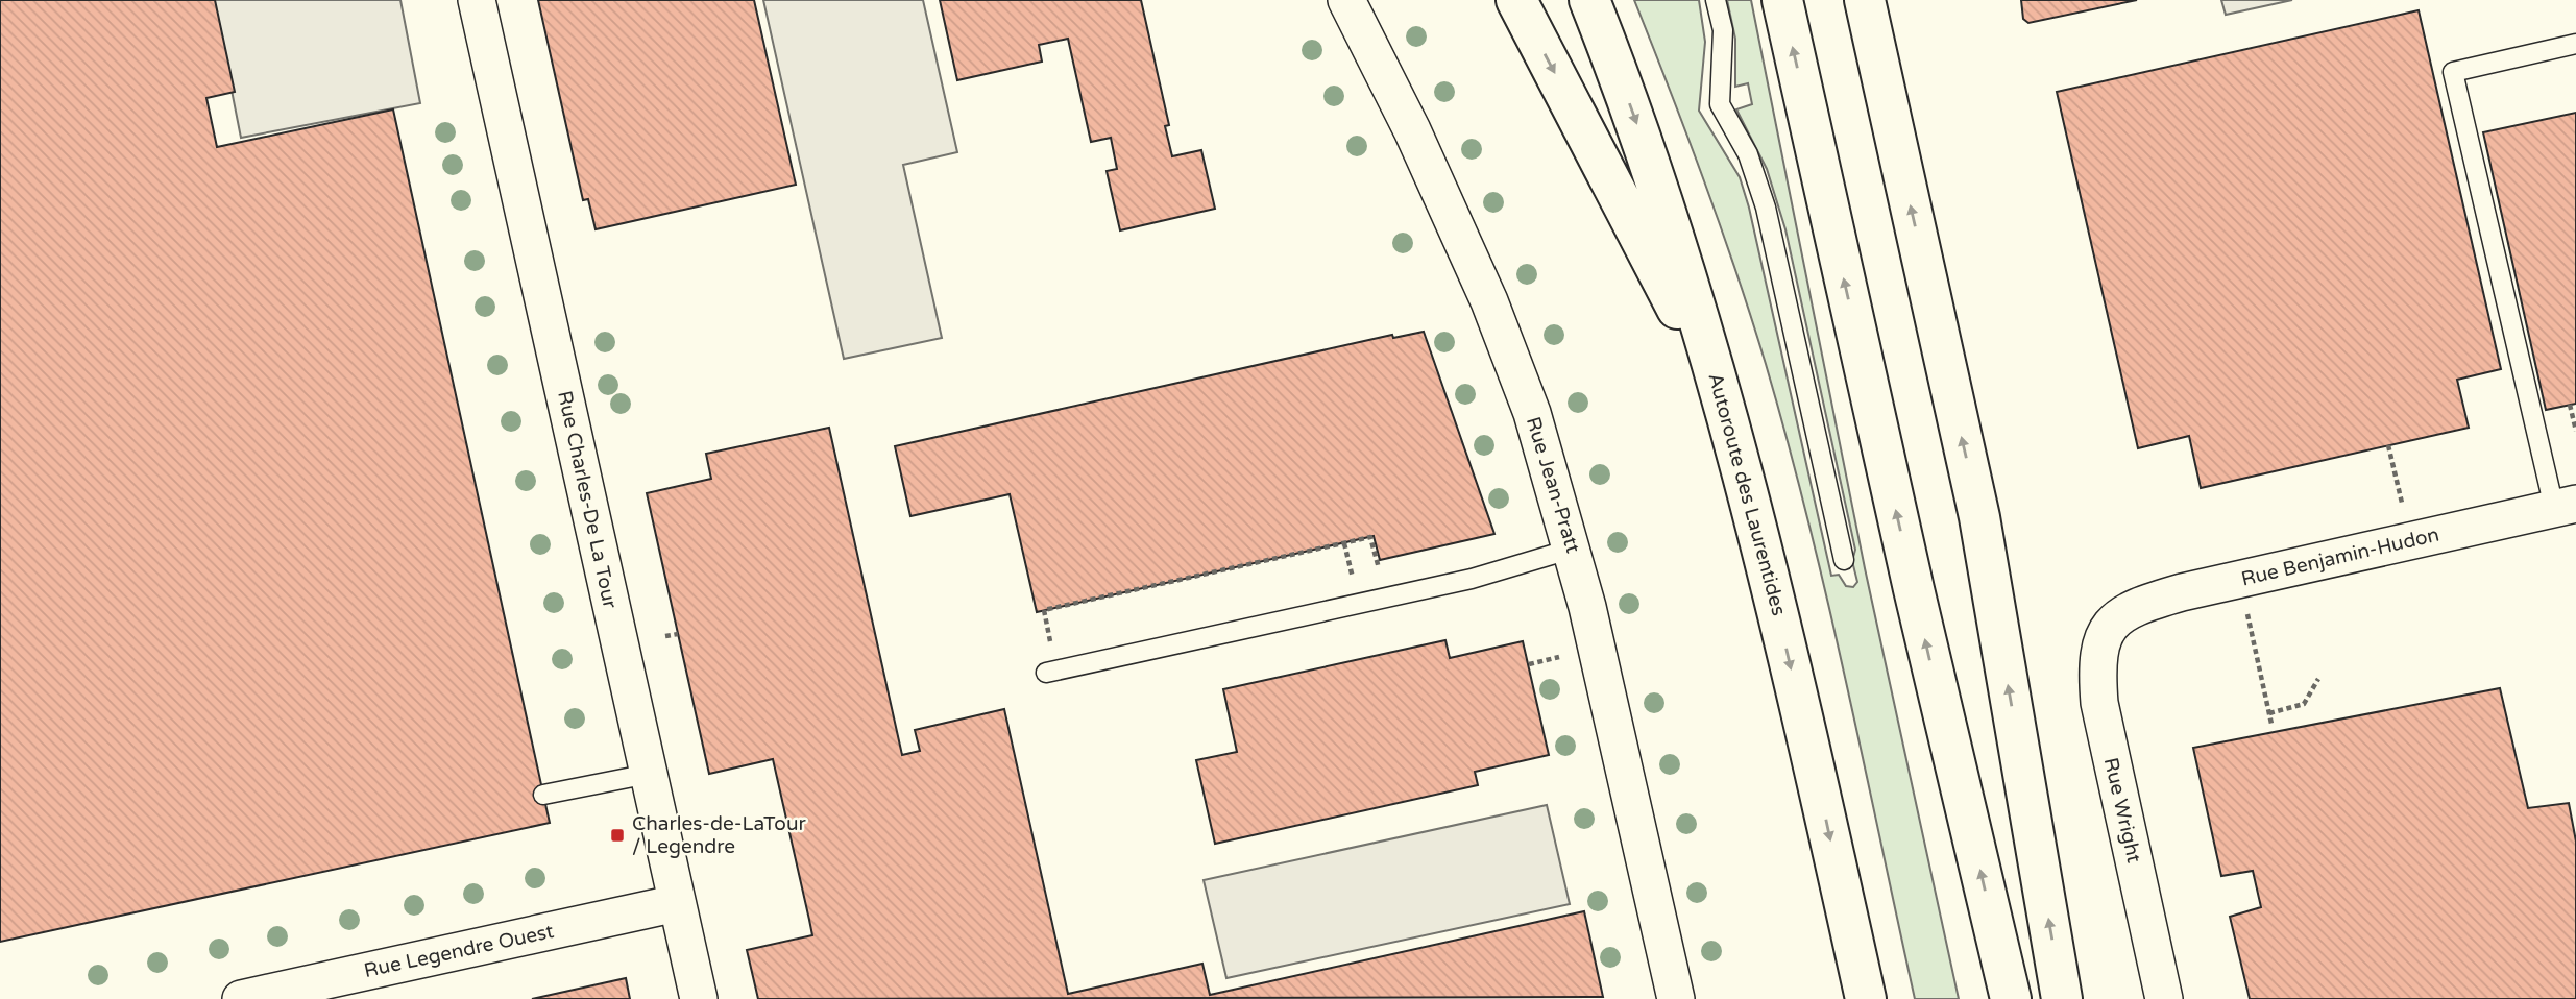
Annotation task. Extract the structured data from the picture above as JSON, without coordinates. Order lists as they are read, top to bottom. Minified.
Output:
{"streets":{"highway":["Autoroute des Laurentides"],"street":["Rue Jean-Pratt","Rue Charles-De La Tour","Rue Benjamin-Hudon","Rue Wright","Rue Legendre Ouest"]},"crossings":[["Rue Charles-De La Tour","Rue Legendre Ouest"],["Rue Benjamin-Hudon","Rue Wright"]],"places":{"transit":["Charles-de-LaTour / Legendre"]}}
